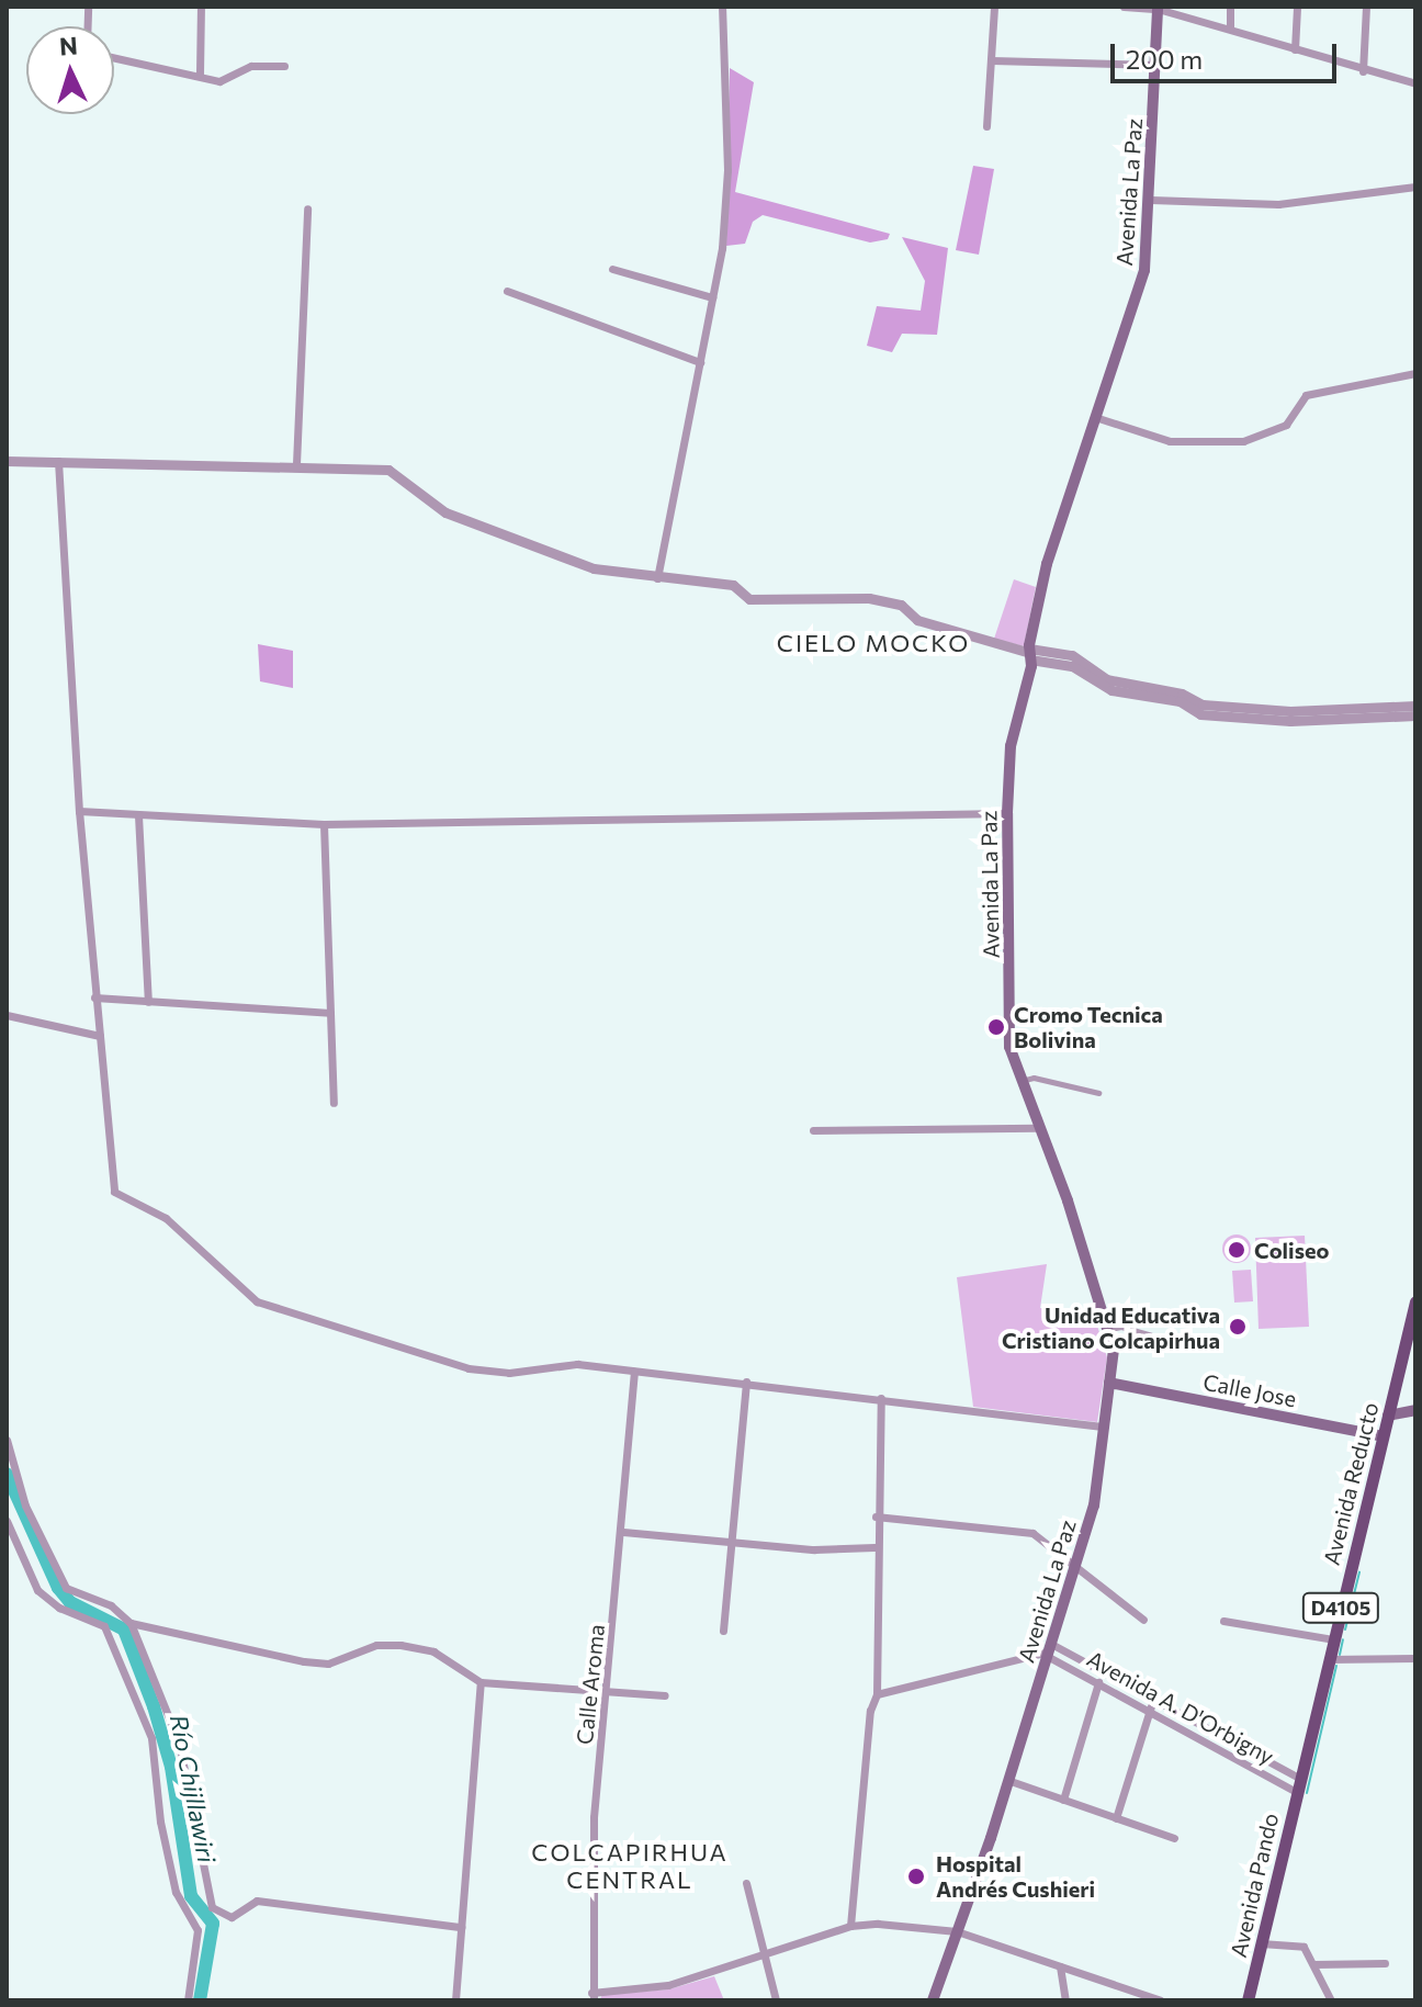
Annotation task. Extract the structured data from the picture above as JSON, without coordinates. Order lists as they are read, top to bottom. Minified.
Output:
{"streets":{"main road":["Avenida La Paz","Calle Jose","Avenida Reducto","D4105","Avenida Pando"],"street":["Calle Aroma","Avenida A. D'Orbigny"]},"crossings":[["Avenida La Paz","Calle Jose"],["Avenida La Paz","Avenida A. D'Orbigny"],["Calle Jose","Avenida Reducto"],["Avenida Reducto","Avenida A. D'Orbigny"],["Avenida Reducto","Avenida Pando"],["Avenida A. D'Orbigny","Avenida Pando"]],"districts":["CIELO MOCKO","COLCAPIRHUA CENTRAL"],"water":["Río Chijllawiri"],"places":["Cromo Tecnica Bolivina","Coliseo","Unidad Educativa Cristiano Colcapirhua","Hospital Andrés Cushieri"],"scale_bar":"200 m","north":"top"}
